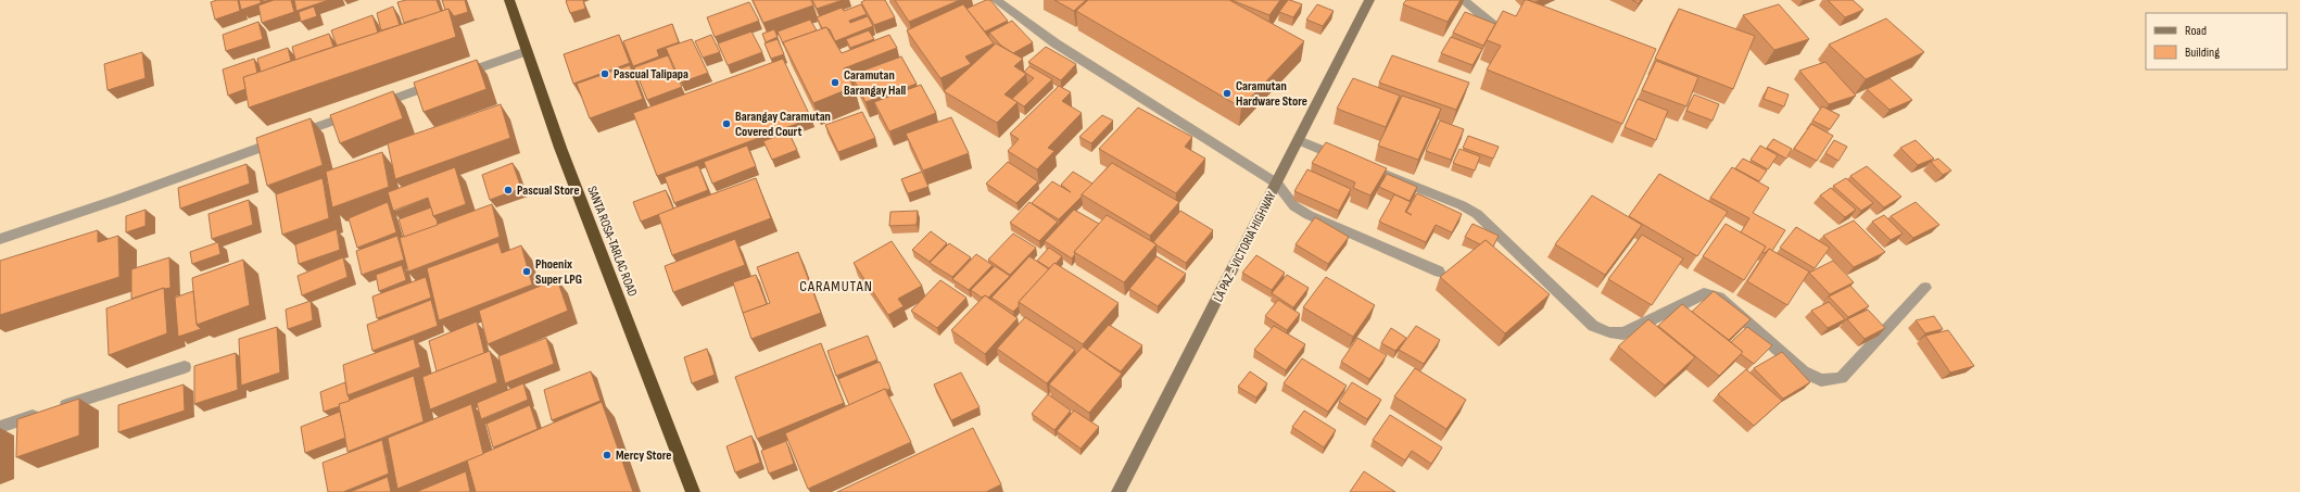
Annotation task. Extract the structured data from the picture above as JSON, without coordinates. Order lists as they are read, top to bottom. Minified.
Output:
{"streets":{"highway":["SANTA ROSA-TARLAC ROAD"],"main road":["LA PAZ - VICTORIA HIGHWAY"]},"districts":["CARAMUTAN"],"places":["Pascual Talipapa","Caramutan Barangay Hall","Caramutan Hardware Store","Barangay Caramutan Covered Court","Pascual Store","Phoenix Super LPG","Mercy Store"],"legend":["Road","Building"]}
